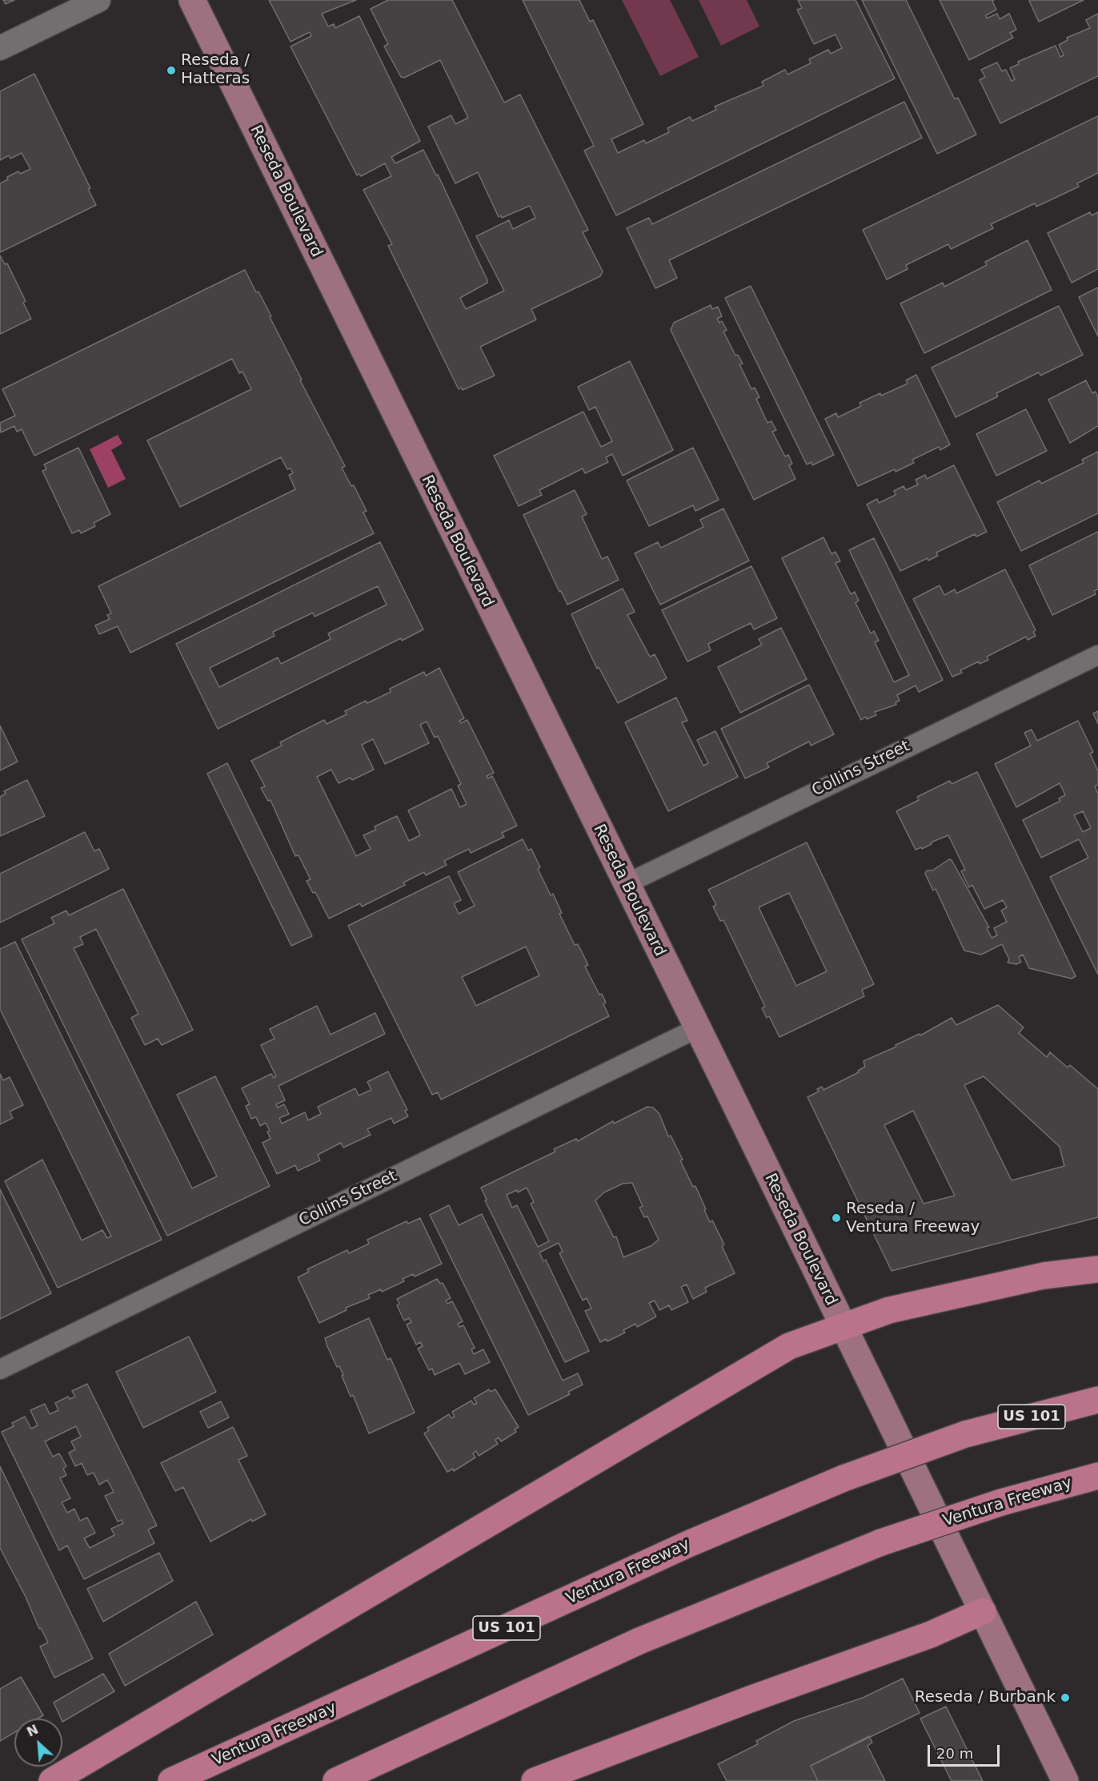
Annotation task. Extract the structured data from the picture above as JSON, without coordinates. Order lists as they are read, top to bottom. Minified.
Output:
{"streets":{"highway":["US 101","Ventura Freeway"],"main road":["Reseda Boulevard"],"street":["Collins Street"]},"crossings":[["Reseda Boulevard","Collins Street"]],"places":["Reseda / Hatteras","Reseda / Ventura Freeway","Reseda / Burbank"],"scale_bar":"20 m","north":"top left"}
